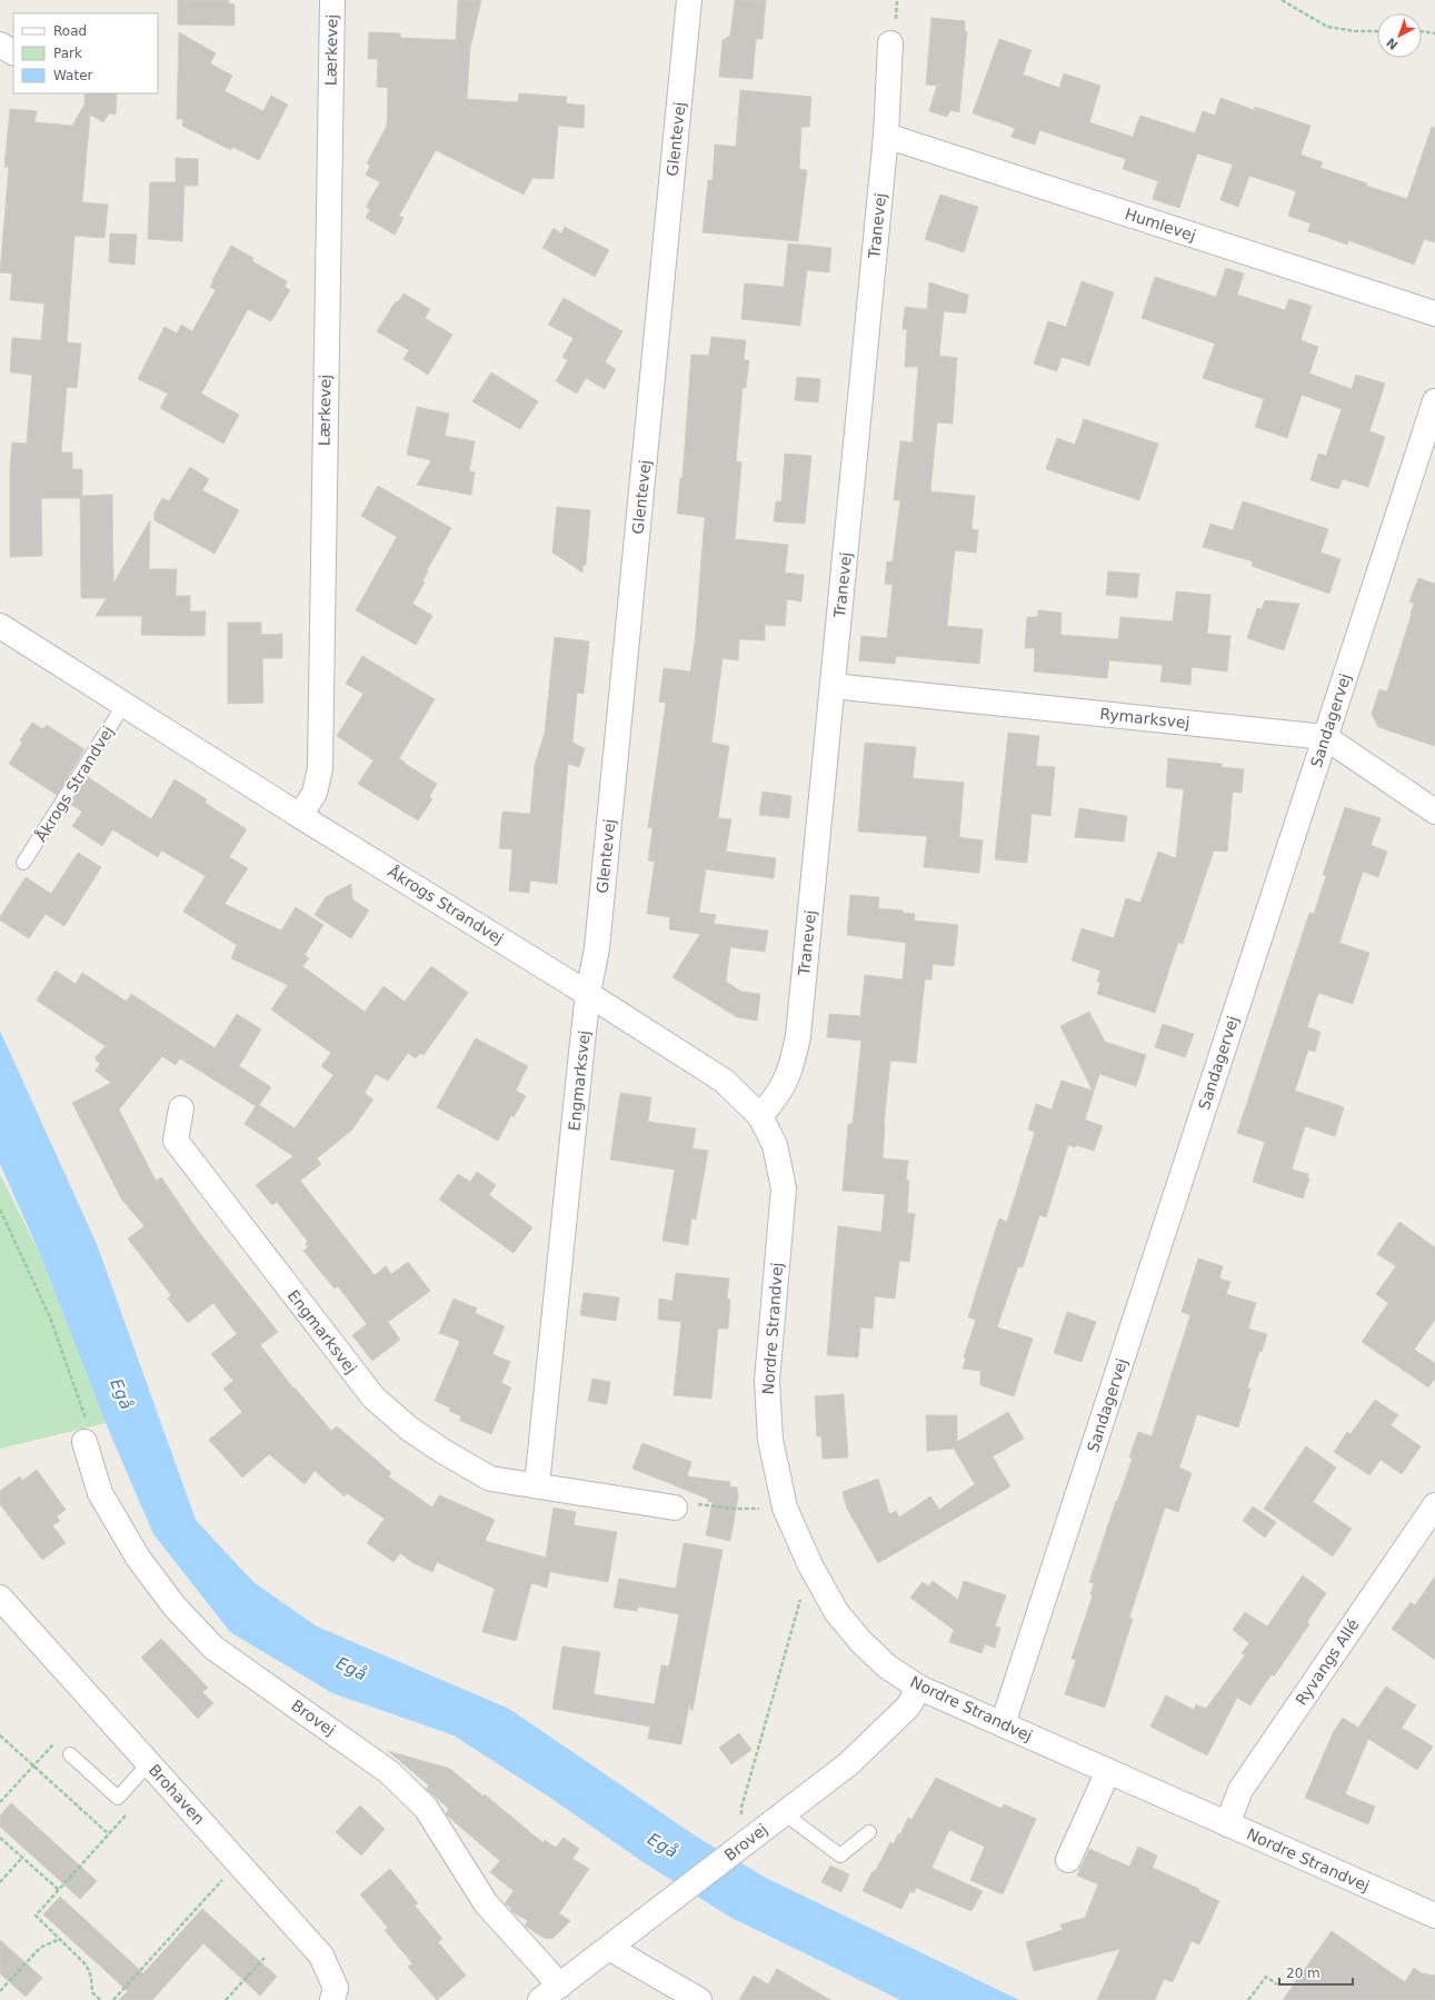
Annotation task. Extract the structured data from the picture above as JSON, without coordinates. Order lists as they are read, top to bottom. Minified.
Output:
{"streets":{"street":["Lærkevej","Glentevej","Humlevej","Tranevej","Rymarksvej","Sandagervej","Åkrogs Strandvej","Engmarksvej","Nordre Strandvej","Ryvangs Allé","Brovej","Brohaven"]},"crossings":[["Lærkevej","Åkrogs Strandvej"],["Glentevej","Åkrogs Strandvej"],["Glentevej","Engmarksvej"],["Humlevej","Tranevej"],["Tranevej","Rymarksvej"],["Tranevej","Åkrogs Strandvej"],["Tranevej","Nordre Strandvej"],["Rymarksvej","Sandagervej"],["Sandagervej","Nordre Strandvej"],["Åkrogs Strandvej","Engmarksvej"],["Åkrogs Strandvej","Nordre Strandvej"],["Nordre Strandvej","Ryvangs Allé"],["Nordre Strandvej","Brovej"]],"water":["Egå"],"legend":["Road","Park","Water"],"scale_bar":"20 m","north":"bottom left"}
